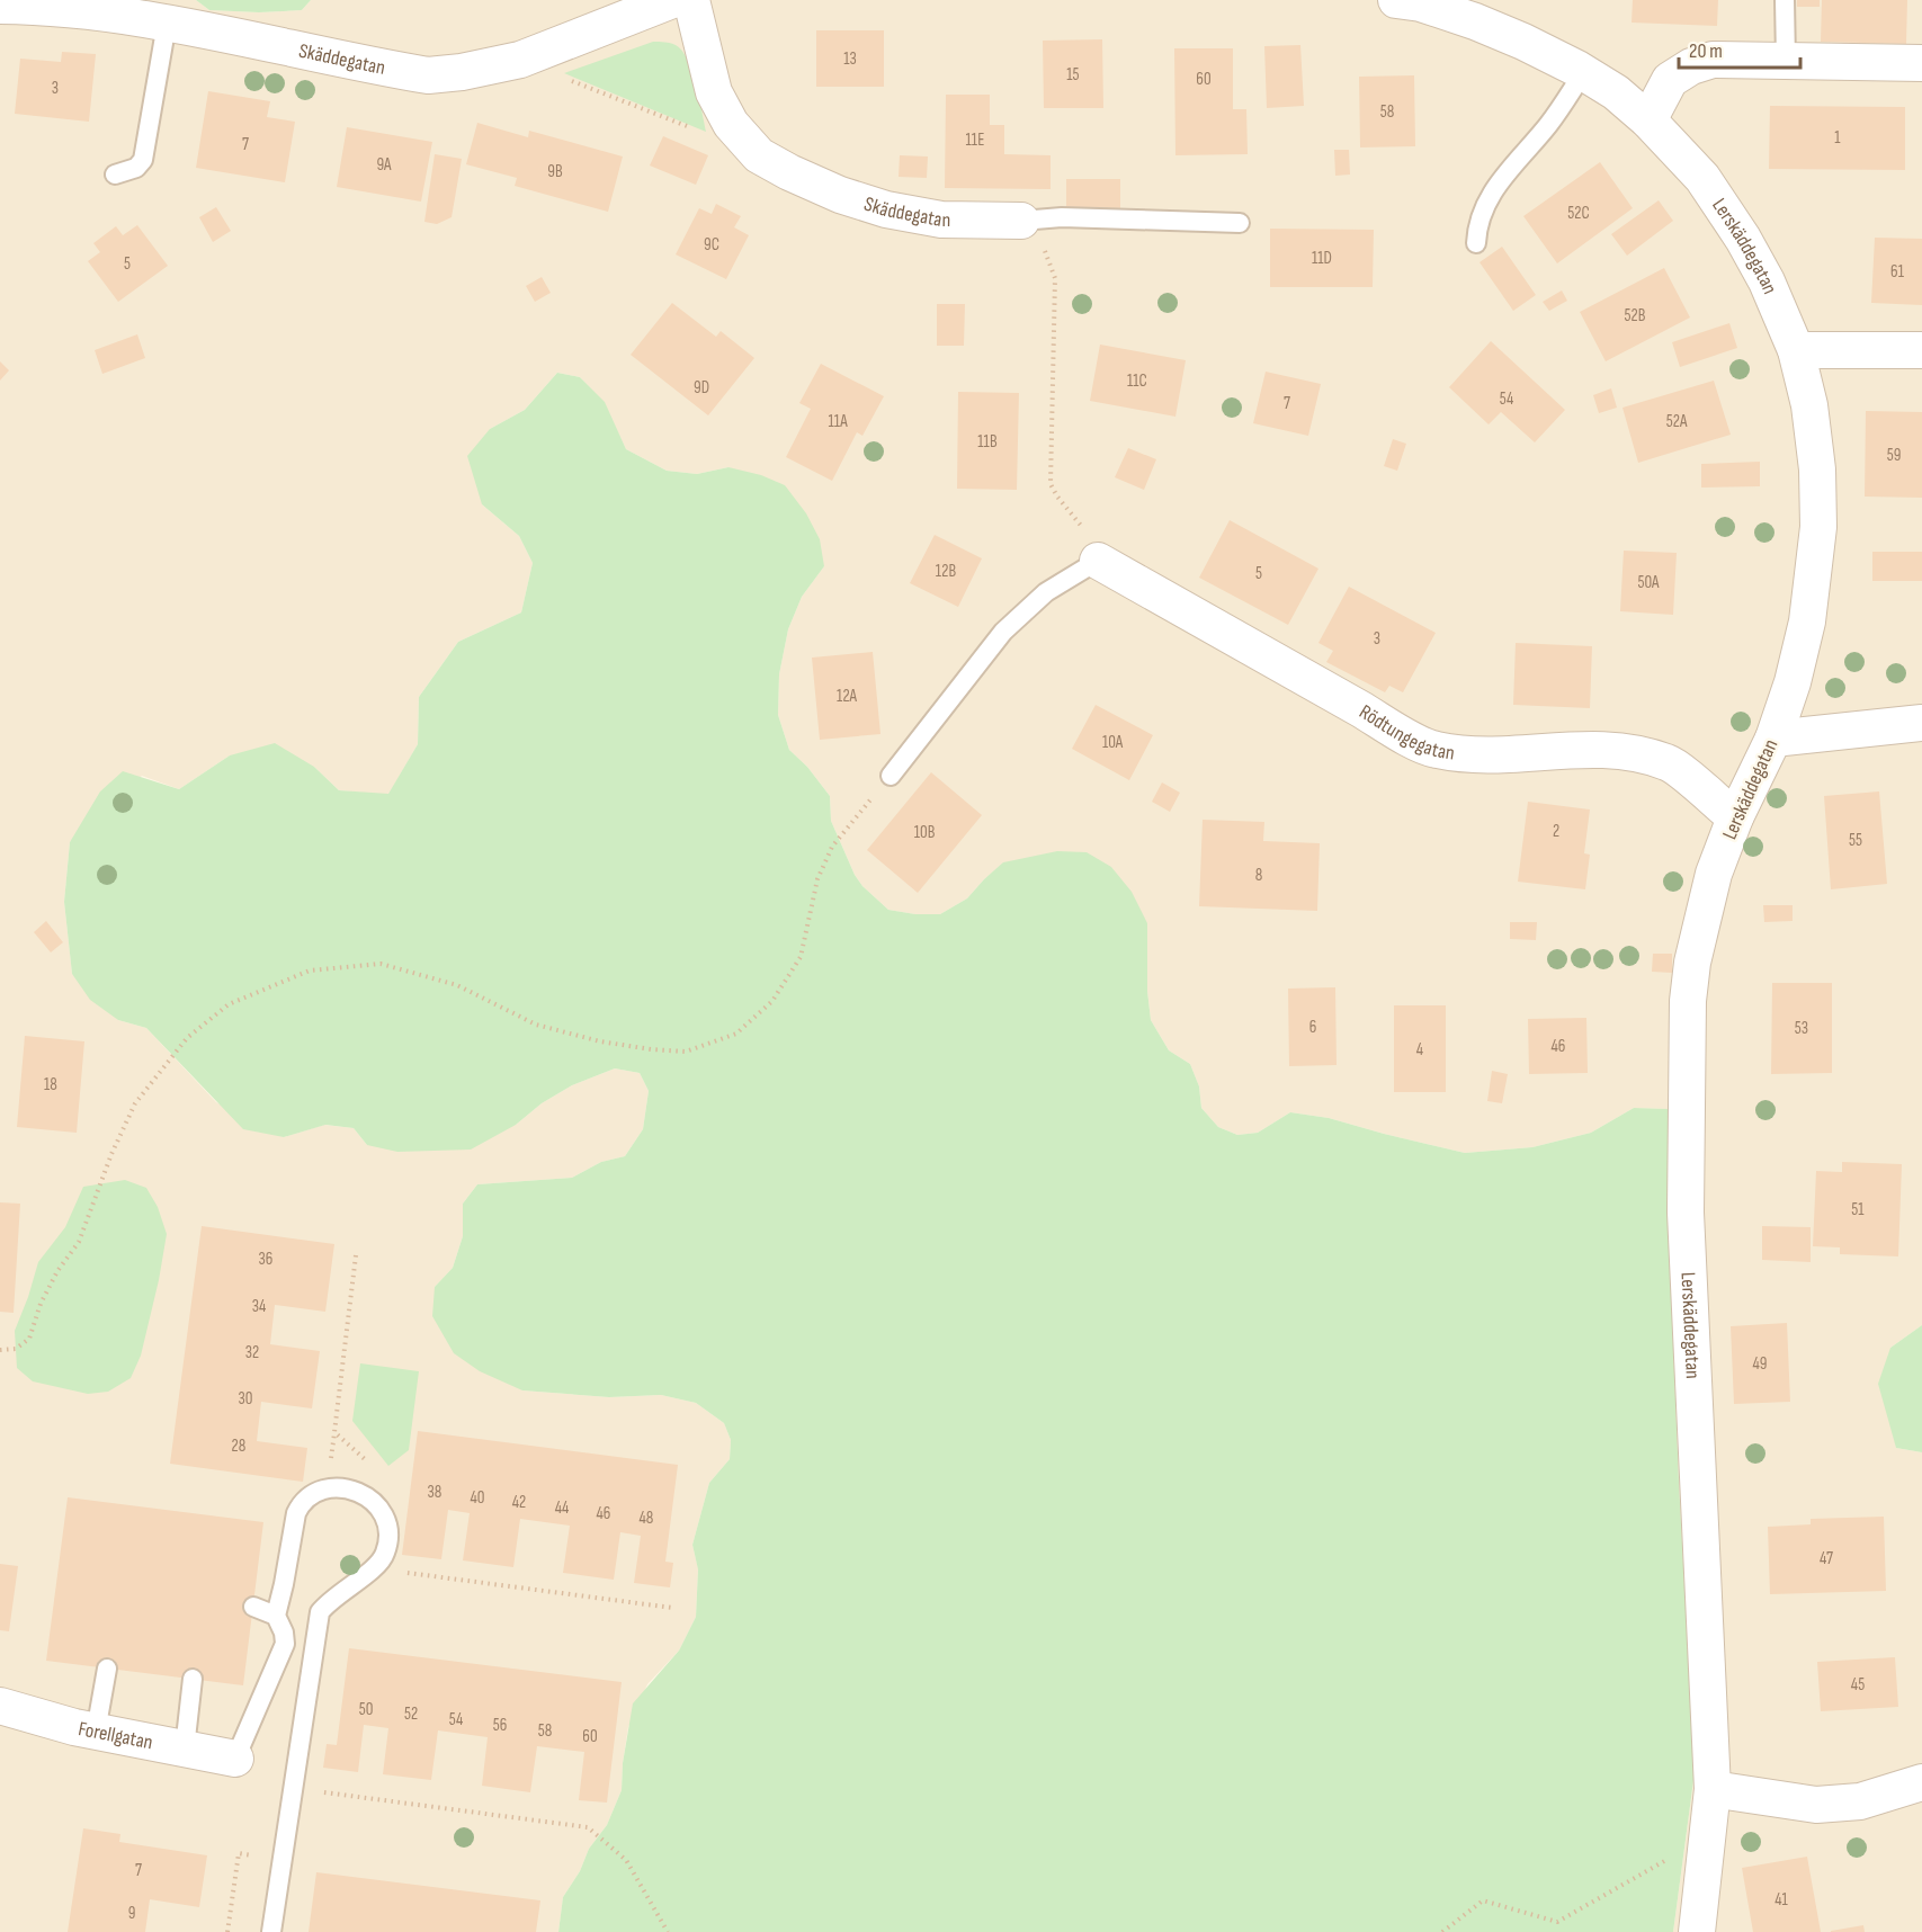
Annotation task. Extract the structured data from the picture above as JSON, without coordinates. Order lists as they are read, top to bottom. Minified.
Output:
{"streets":{"street":["Skäddegatan","Lerskäddegatan","Rödtungegatan","Forellgatan"]},"crossings":[["Lerskäddegatan","Rödtungegatan"]],"house_numbers":["13","15","60","3","58","1","11E","7","9A","9B","52C","9C","11D","5","61","52B","11C","9D","54","7","11A","52A","11B","59","12B","5","50A","3","12A","10A","2","10B","55","8","6","53","46","4","18","51","36","34","32","49","30","28","38","40","42","44","46","48","47","45","50","52","54","56","58","60","7","41","9"],"scale_bar":"20 m"}
